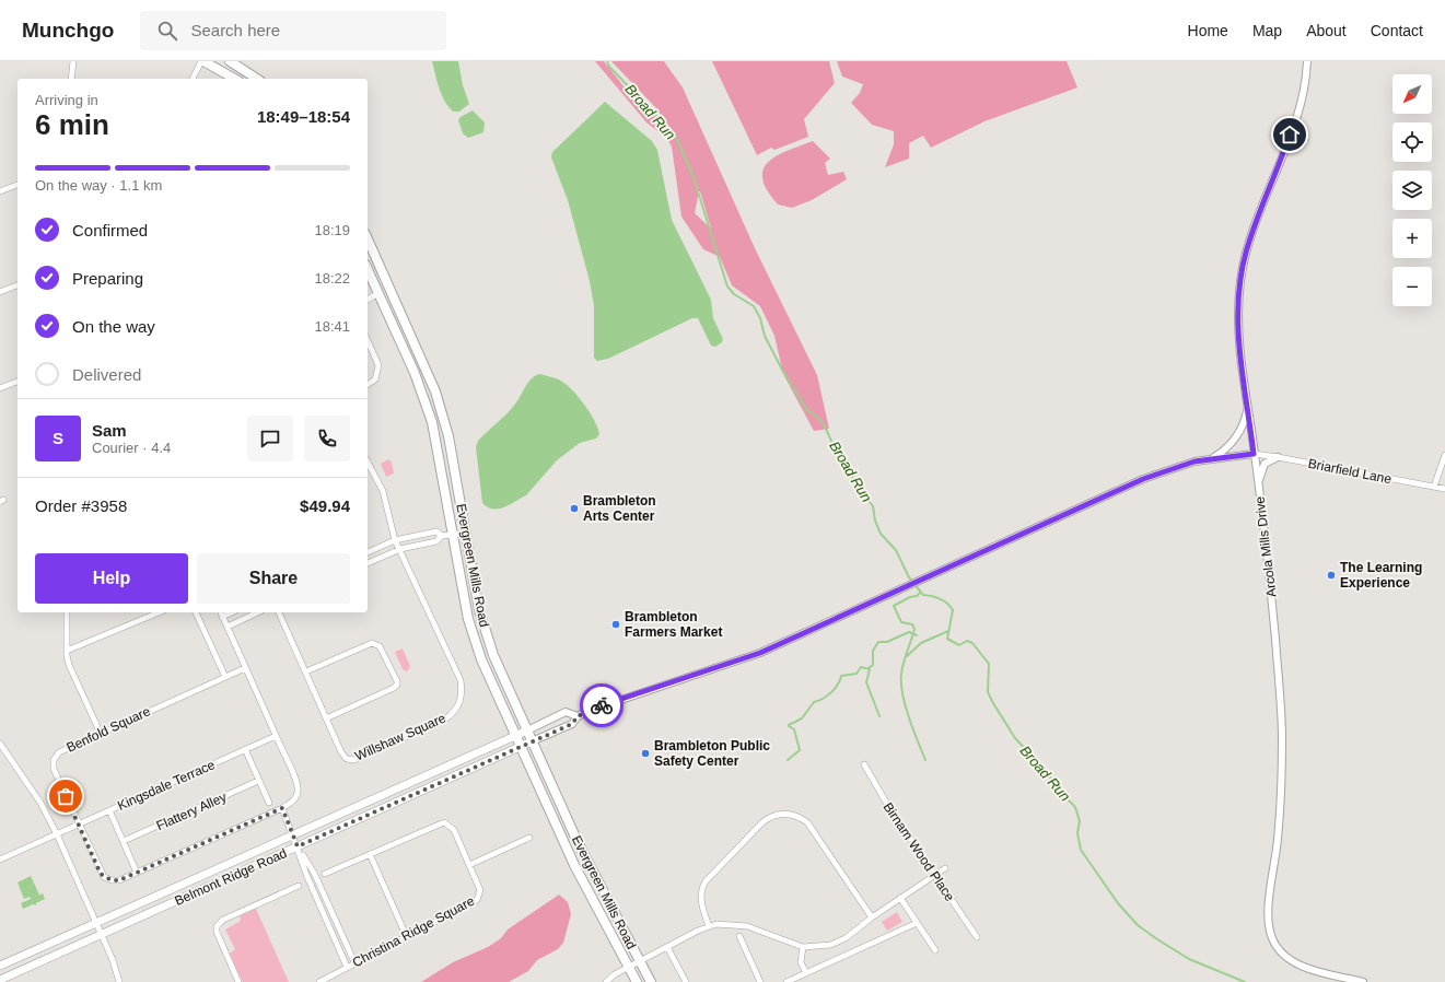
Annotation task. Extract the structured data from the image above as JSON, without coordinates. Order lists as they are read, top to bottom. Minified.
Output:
{"streets":{"main road":["Evergreen Mills Road","Belmont Ridge Road"],"street":["Briarfield Lane","Arcola Mills Drive","Benfold Square","Willshaw Square","Kingsdale Terrace","Flattery Alley","Birnam Wood Place","Christina Ridge Square"]},"crossings":[["Briarfield Lane","Arcola Mills Drive"],["Briarfield Lane","Belmont Ridge Road"],["Arcola Mills Drive","Belmont Ridge Road"],["Evergreen Mills Road","Belmont Ridge Road"],["Benfold Square","Kingsdale Terrace"]],"water":["Broad Run"],"places":["Brambleton Arts Center","The Learning Experience","Brambleton Farmers Market","Brambleton Public Safety Center"],"north":"bottom left","page":{"header":"Munchgo","search":"Search here","nav":["Home","Map","About","Contact"],"map_buttons":["+","−"],"heading":["6 min","Arriving in","18:49–18:54"],"panel":["Sam","Courier · 4.4","Order #3958","$49.94"],"bar":"On the way · 1.1 km","list":[["Confirmed","18:19"],["Preparing","18:22"],["On the way","18:41"],"Delivered"],"round":"S","buttons":["Help","Share"]}}
